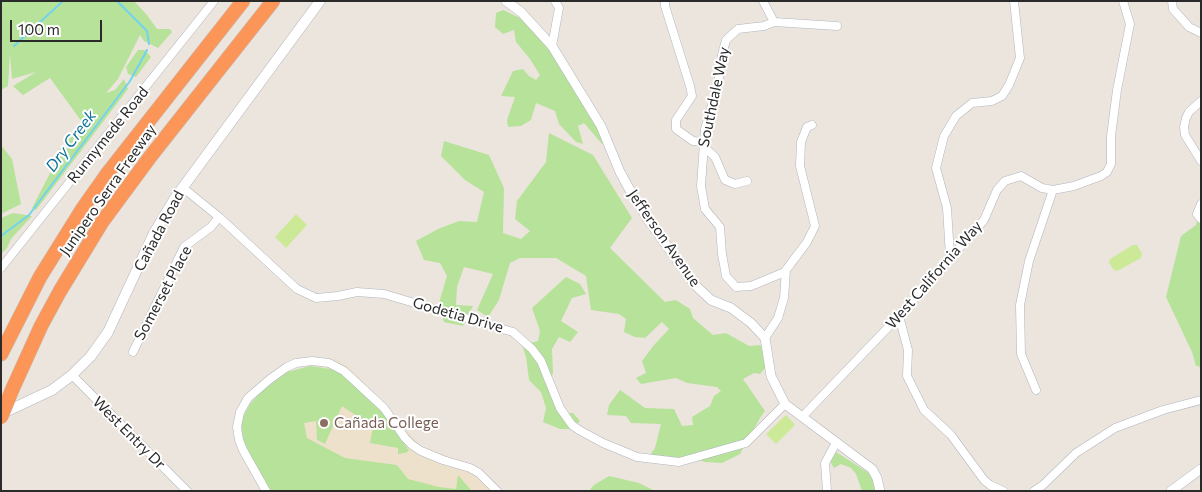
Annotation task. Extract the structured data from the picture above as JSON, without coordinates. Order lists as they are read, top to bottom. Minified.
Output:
{"streets":{"highway":["Junipero Serra Freeway"],"main road":["Cañada Road"],"street":["Southdale Way","Runnymede Road","Jefferson Avenue","West California Way","Somerset Place","Godetia Drive","West Entry Dr"]},"crossings":[["Junipero Serra Freeway","Cañada Road"],["Cañada Road","Godetia Drive"],["Cañada Road","West Entry Dr"],["Somerset Place","Godetia Drive"]],"water":["Dry Creek"],"places":["Cañada College"],"scale_bar":"100 m"}
